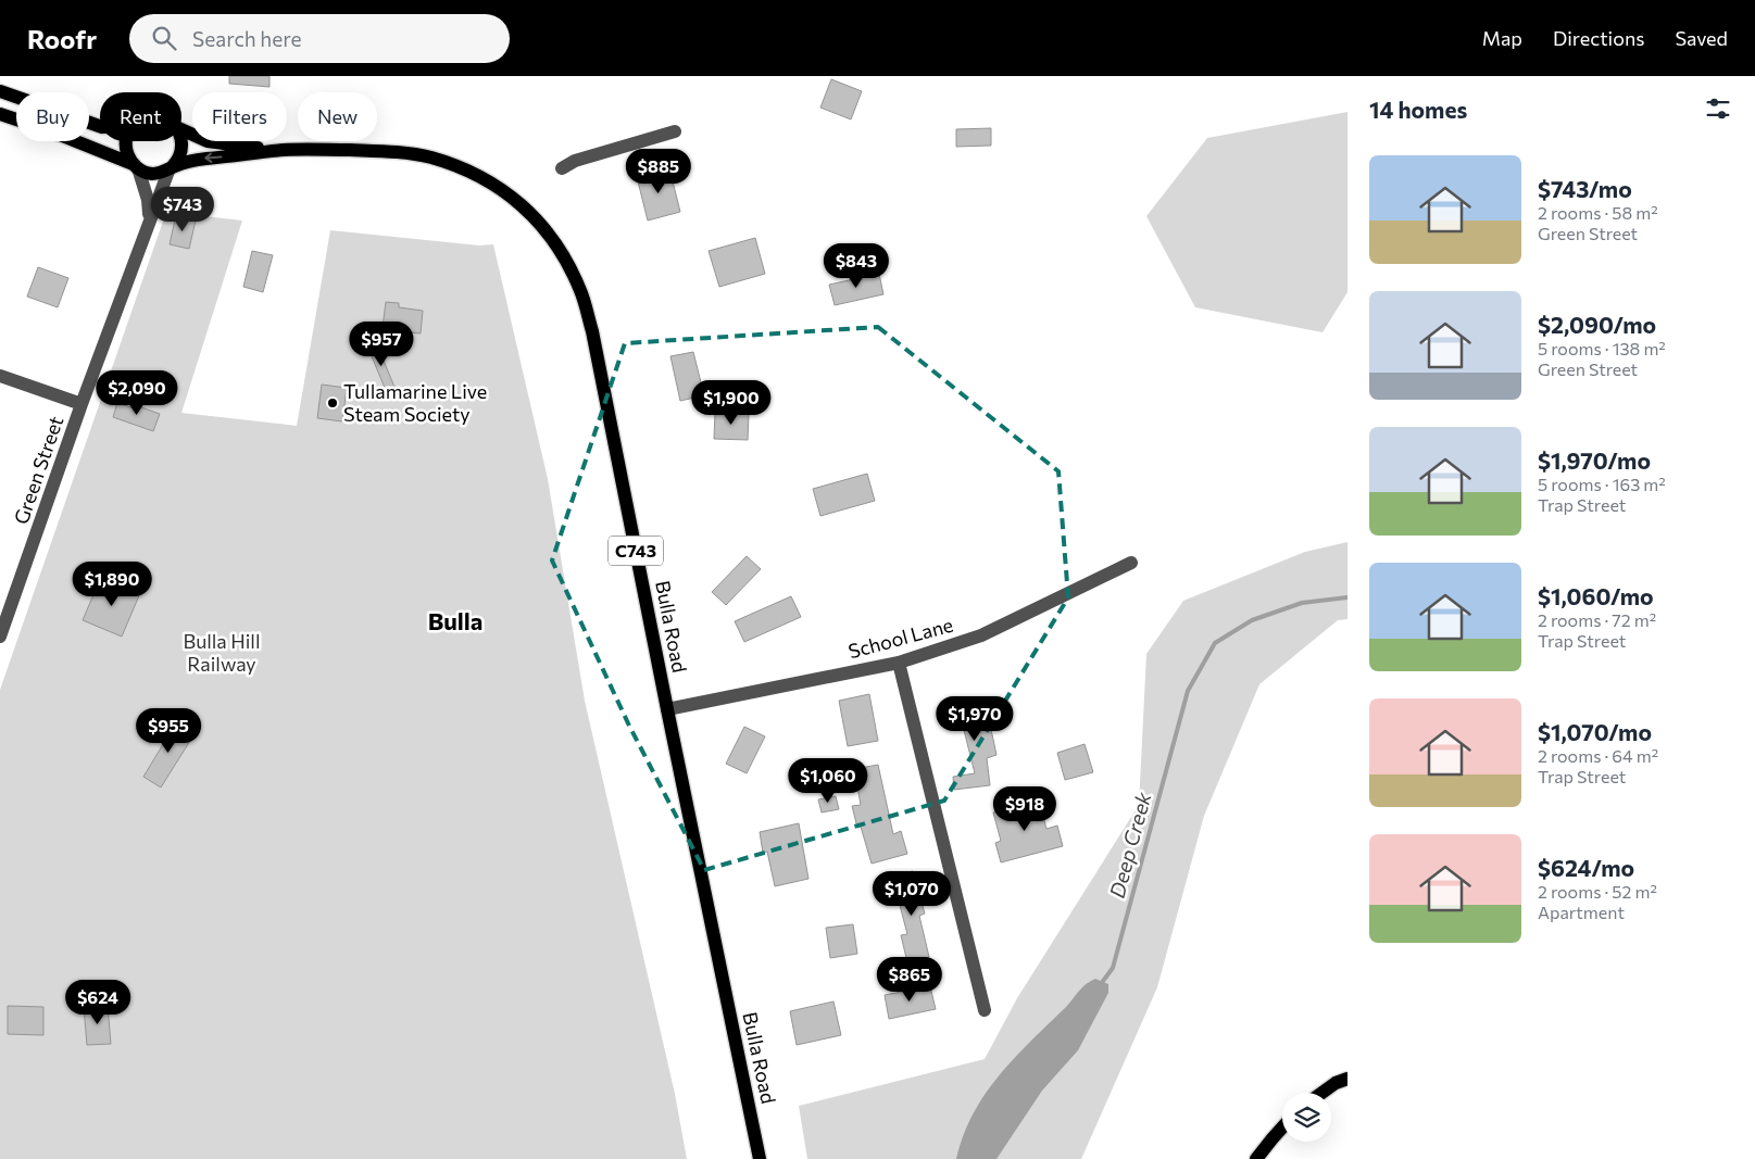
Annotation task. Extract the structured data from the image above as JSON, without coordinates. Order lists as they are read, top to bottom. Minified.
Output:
{"streets":{"main road":["C743","Bulla Road"],"street":["Green Street","School Lane"]},"crossings":[["Green Street","C743"],["Green Street","Bulla Road"],["C743","Bulla Road"],["Bulla Road","School Lane"]],"districts":["Bulla"],"water":["Deep Creek"],"parks":["Bulla Hill Railway"],"places":["Tullamarine Live Steam Society"],"page":{"header":"Roofr","search":"Search here","nav":["Map","Directions","Saved"],"heading":"14 homes","chip":["Buy","Rent","Filters","New"],"list":[{"name":"$743/mo","note":"2 rooms · 58 m² · Green Street"},{"name":"$2,090/mo","note":"5 rooms · 138 m² · Green Street"},{"name":"$1,970/mo","note":"5 rooms · 163 m² · Trap Street"},{"name":"$1,060/mo","note":"2 rooms · 72 m² · Trap Street"},{"name":"$1,070/mo","note":"2 rooms · 64 m² · Trap Street"},{"name":"$624/mo","note":"2 rooms · 52 m² · Apartment"}],"price":["$885","$743","$843","$957","$2,090","$1,900","$1,890","$1,970","$955","$1,060","$918","$1,070","$865","$624"]}}
